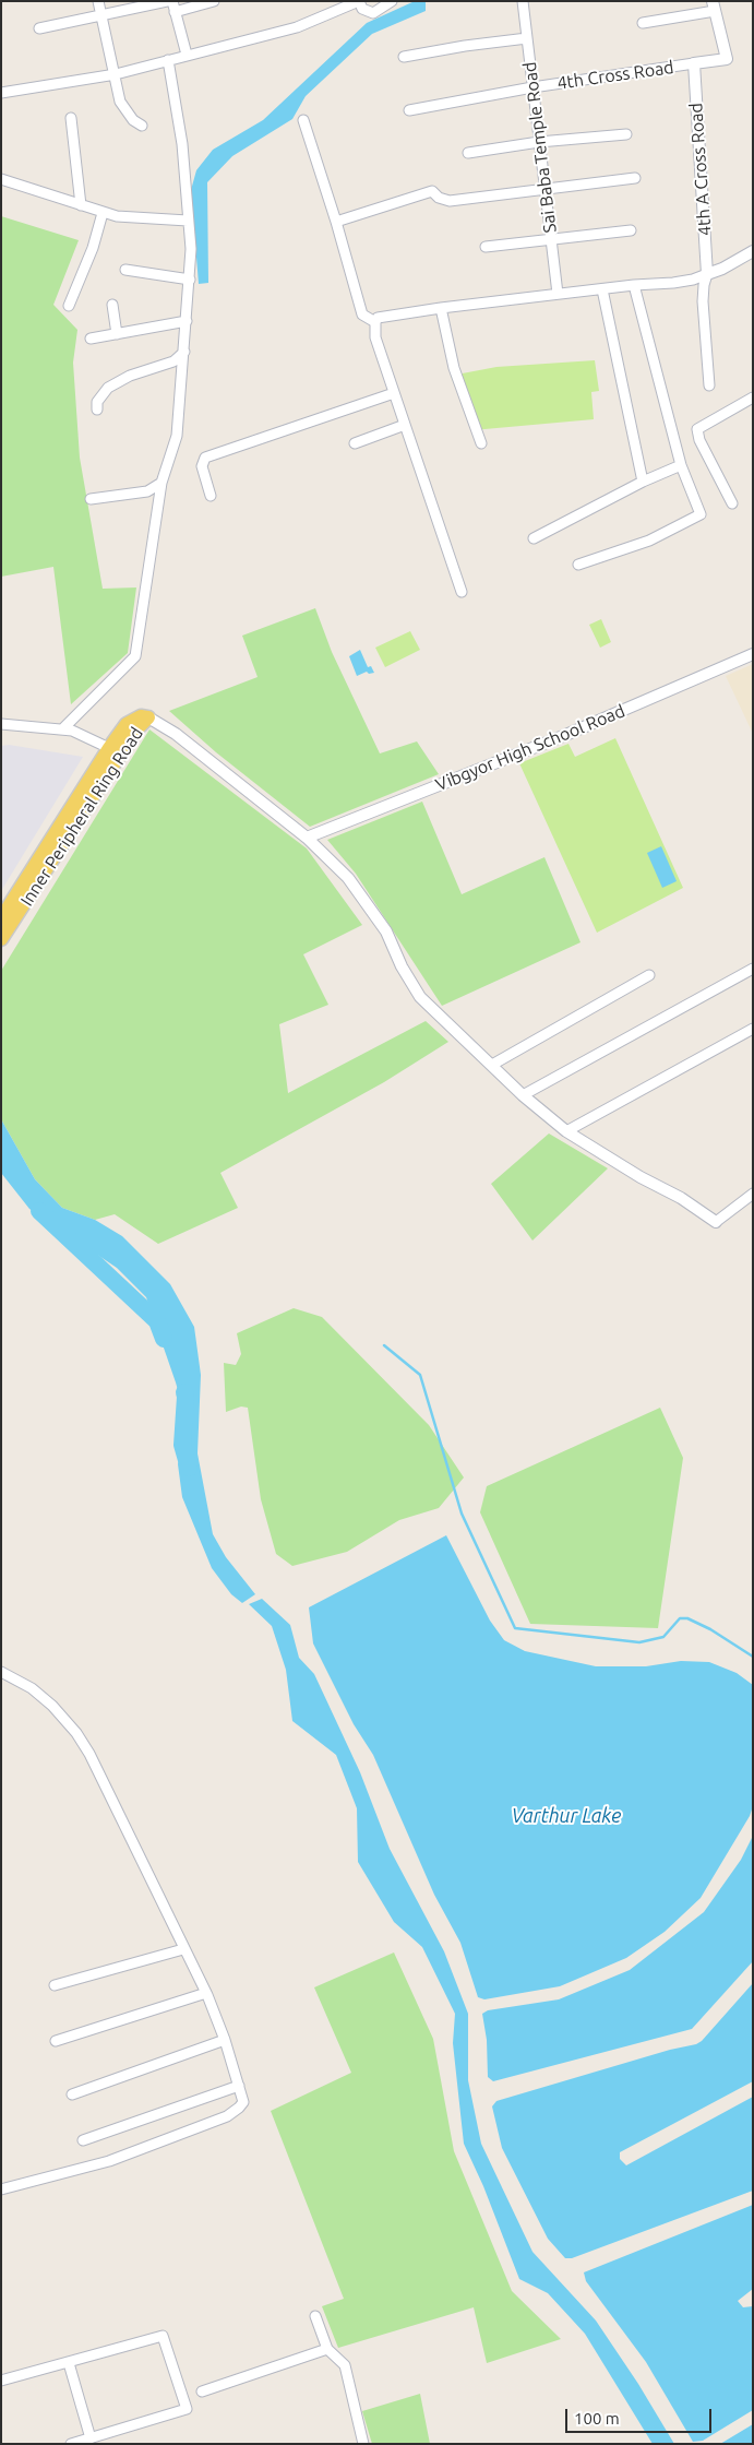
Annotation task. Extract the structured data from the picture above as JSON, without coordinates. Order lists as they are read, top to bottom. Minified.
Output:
{"streets":{"main road":["Inner Peripheral Ring Road"],"street":["4th Cross Road","Sai Baba Temple Road","4th A Cross Road","Vibgyor High School Road"]},"crossings":[["4th Cross Road","Sai Baba Temple Road"],["4th Cross Road","4th A Cross Road"]],"water":["Varthur Lake"],"scale_bar":"100 m"}
